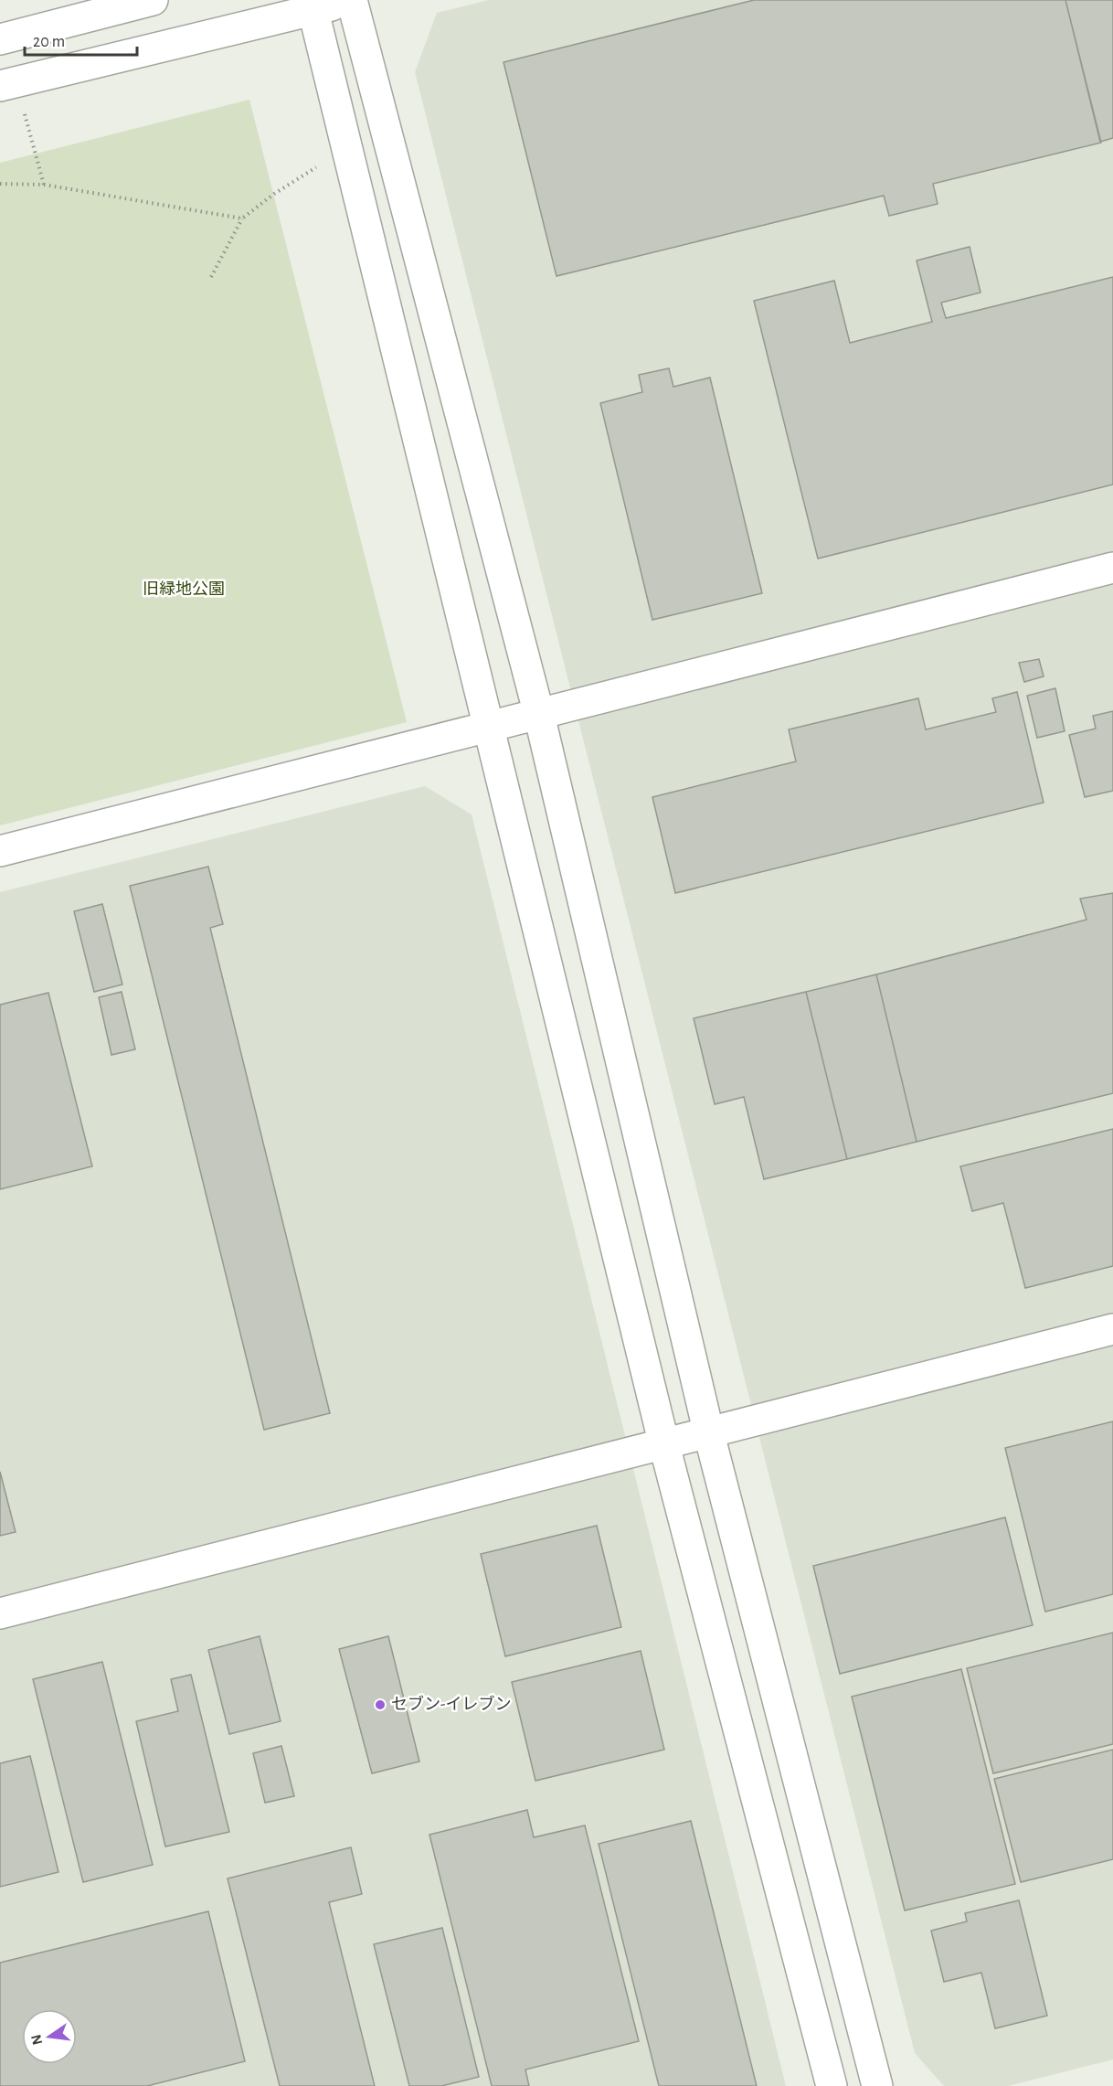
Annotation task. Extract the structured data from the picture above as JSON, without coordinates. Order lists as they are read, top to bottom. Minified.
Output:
{"parks":["旧緑地公園"],"places":["セブン-イレブン"],"scale_bar":"20 m","north":"left"}
